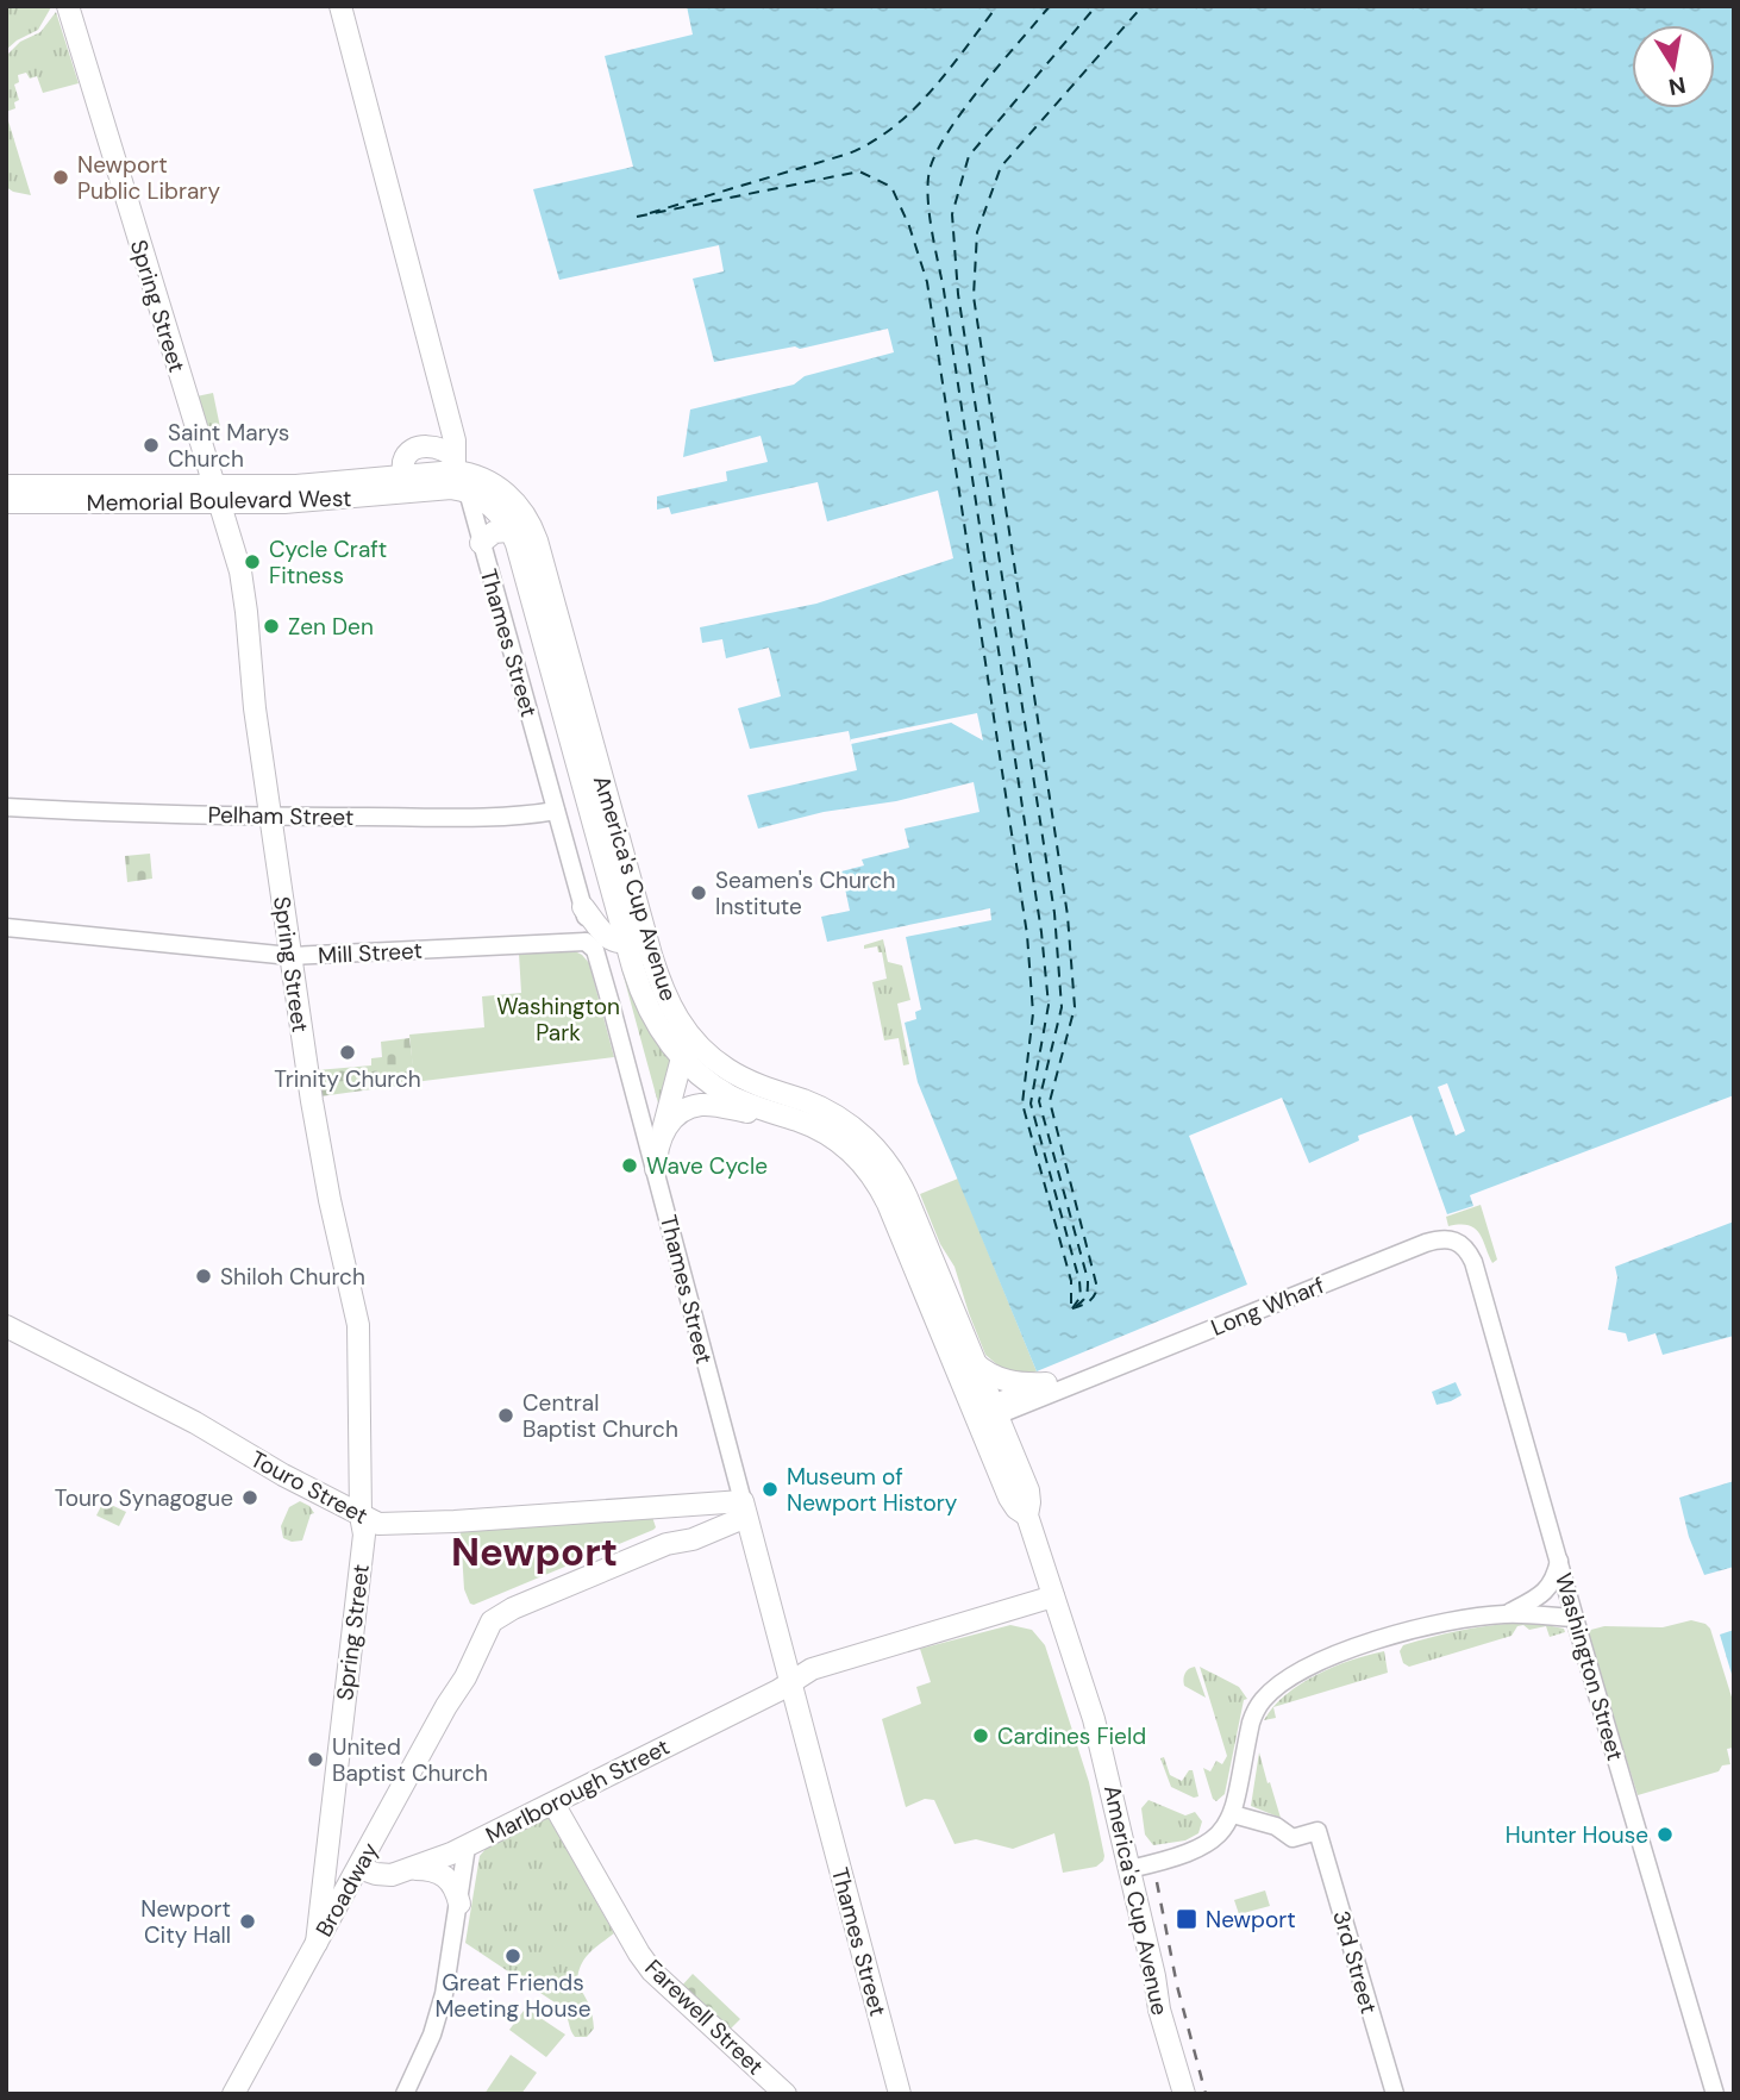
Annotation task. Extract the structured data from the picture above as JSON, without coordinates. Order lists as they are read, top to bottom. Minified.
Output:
{"streets":{"main road":["Spring Street","Memorial Boulevard West","Thames Street","America's Cup Avenue","Touro Street","Marlborough Street","Broadway","Farewell Street"],"street":["Pelham Street","Mill Street","Long Wharf","Washington Street","3rd Street"]},"crossings":[["Spring Street","Memorial Boulevard West"],["Spring Street","Pelham Street"],["Spring Street","Mill Street"],["Spring Street","Touro Street"],["Spring Street","Broadway"],["Memorial Boulevard West","America's Cup Avenue"],["Thames Street","Pelham Street"],["Thames Street","America's Cup Avenue"],["Thames Street","Mill Street"],["Thames Street","Touro Street"],["Thames Street","Marlborough Street"],["Thames Street","Broadway"],["America's Cup Avenue","Long Wharf"],["America's Cup Avenue","Marlborough Street"],["Long Wharf","Washington Street"],["Touro Street","Broadway"],["Marlborough Street","Broadway"],["Marlborough Street","Farewell Street"]],"districts":["Newport"],"parks":["Washington Park"],"places":{"other":["Newport Public Library","Saint Marys Church","Cycle Craft Fitness","Zen Den","Seamen's Church Institute","Trinity Church","Wave Cycle","Shiloh Church","Central Baptist Church","Museum of Newport History","Touro Synagogue","Cardines Field","United Baptist Church","Hunter House","Newport City Hall","Great Friends Meeting House"],"transit":["Newport"]},"north":"bottom"}
